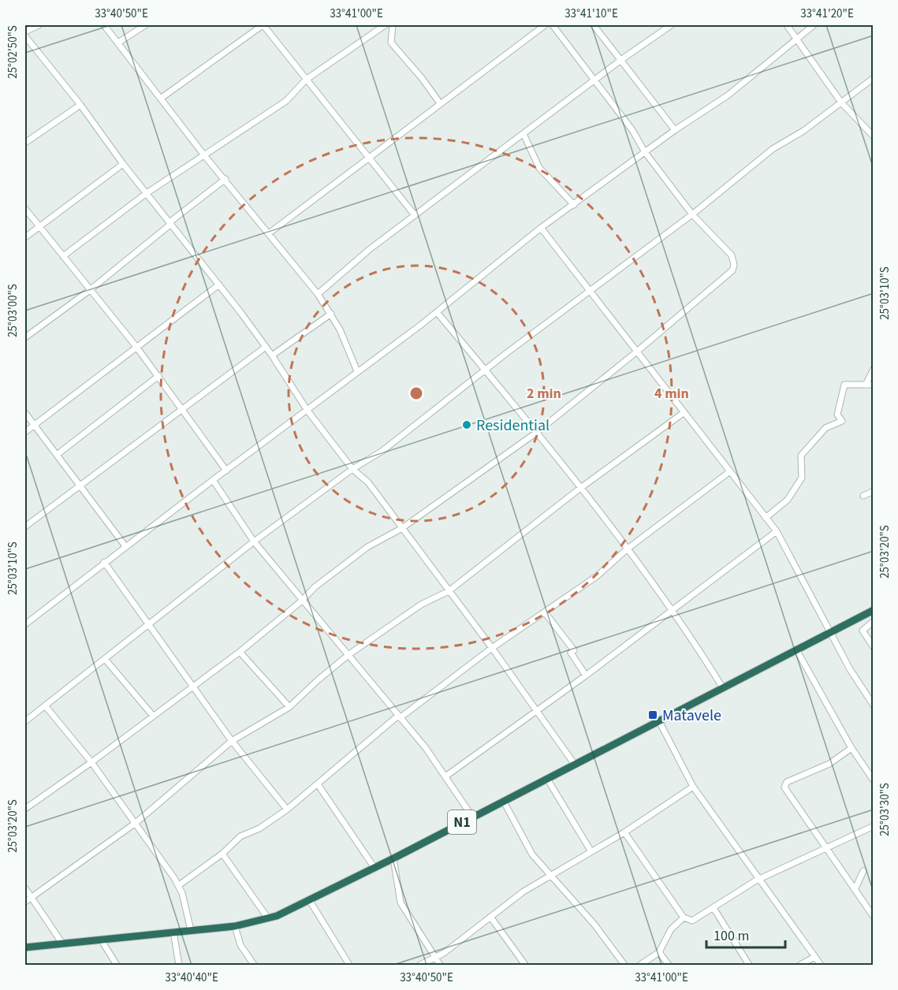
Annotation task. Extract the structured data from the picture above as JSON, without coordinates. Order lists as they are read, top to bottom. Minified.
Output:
{"streets":{"highway":["N1"]},"places":{"other":["Residential"],"transit":["Matavele"]},"scale_bar":"100 m","coordinates":["33°40'50\"E","33°41'00\"E","33°41'10\"E","33°41'20\"E","25°02'50\"S","25°03'10\"S","25°03'00\"S","25°03'20\"S","25°03'30\"S","33°40'40\"E"],"rings":["2 min","4 min"]}
